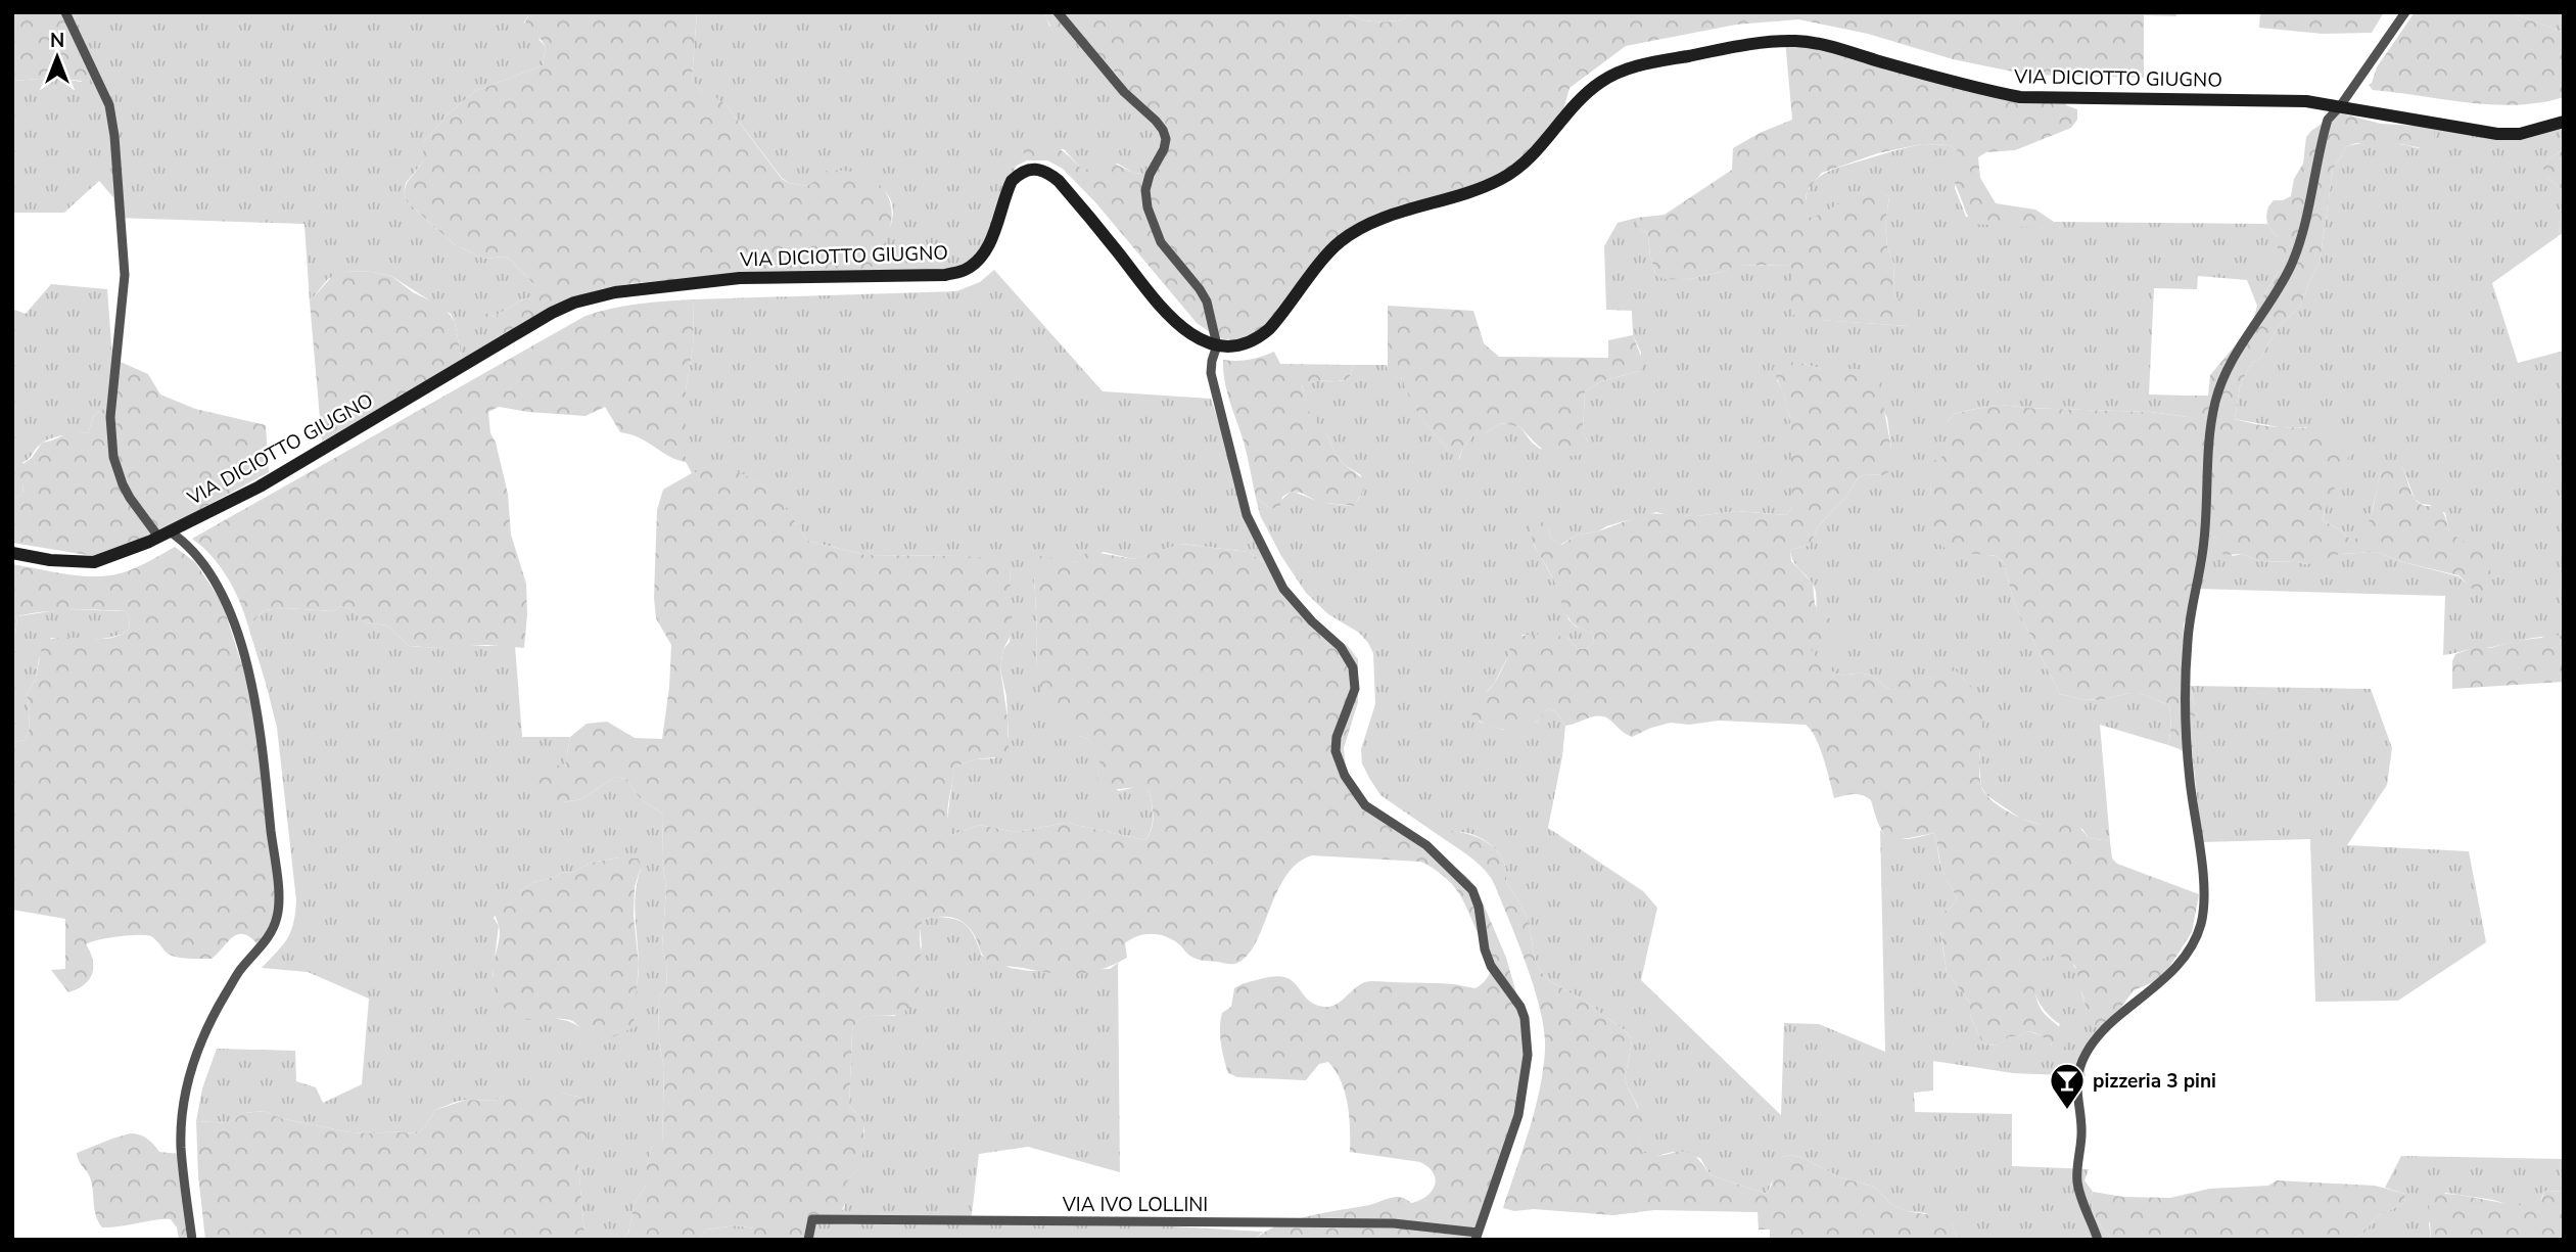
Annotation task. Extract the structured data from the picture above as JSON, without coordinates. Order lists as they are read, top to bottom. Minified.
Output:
{"streets":{"main road":["VIA DICIOTTO GIUGNO"],"street":["VIA IVO LOLLINI"]},"places":{"bar":["pizzeria 3 pini"]},"north":"top"}
